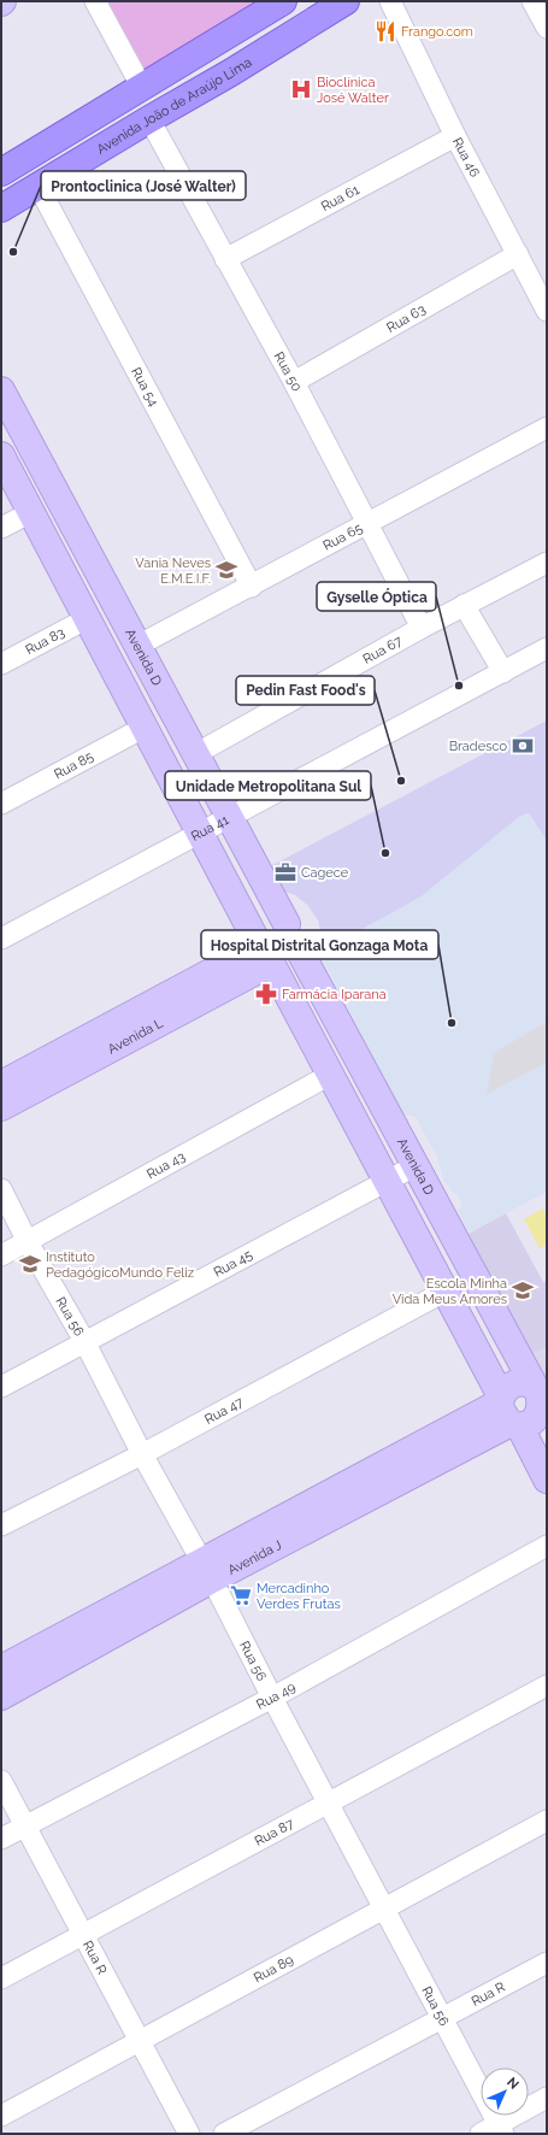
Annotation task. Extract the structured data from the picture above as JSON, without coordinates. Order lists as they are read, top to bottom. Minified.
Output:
{"streets":{"main road":["Avenida João de Araújo Lima","Avenida D","Avenida L","Avenida J"],"street":["Rua 46","Rua 61","Rua 63","Rua 50","Rua 54","Rua 65","Rua 83","Rua 67","Rua 85","Rua 41","Rua 43","Rua 45","Rua 56","Rua 47","Rua 49","Rua 87","Rua R","Rua 89"]},"crossings":[["Avenida João de Araújo Lima","Rua 50"],["Avenida João de Araújo Lima","Rua 54"],["Rua 46","Rua 61"],["Rua 46","Rua 63"],["Rua 61","Rua 50"],["Rua 63","Rua 50"],["Rua 50","Rua 65"],["Rua 50","Rua 67"],["Rua 54","Rua 65"],["Rua 65","Avenida D"],["Rua 67","Avenida D"],["Avenida D","Rua 41"],["Avenida D","Avenida L"],["Avenida D","Rua 45"],["Avenida D","Avenida J"],["Rua 43","Rua 56"],["Rua 45","Rua 56"],["Rua 56","Rua 47"],["Rua 56","Avenida J"],["Rua 56","Rua 49"],["Rua 56","Rua 87"],["Rua 56","Rua R"],["Rua 56","Rua 89"],["Rua 49","Rua R"],["Rua 87","Rua R"],["Rua R","Rua 89"]],"places":{"restaurant":["Frango.com"],"hospital":["Bioclínica José Walter"],"other":["Prontoclinica (José Walter)","Gyselle Óptica","Pedin Fast Food's","Unidade Metropolitana Sul","Hospital Distrital Gonzaga Mota"],"school or university":["Vania Neves E.M.E.I.F.","Instituto PedagógicoMundo Feliz","Escola Minha Vida Meus Amores"],"bank":["Bradesco"],"office":["Cagece"],"pharmacy":["Farmácia Iparana"],"supermarket":["Mercadinho Verdes Frutas"]},"north":"top right"}
